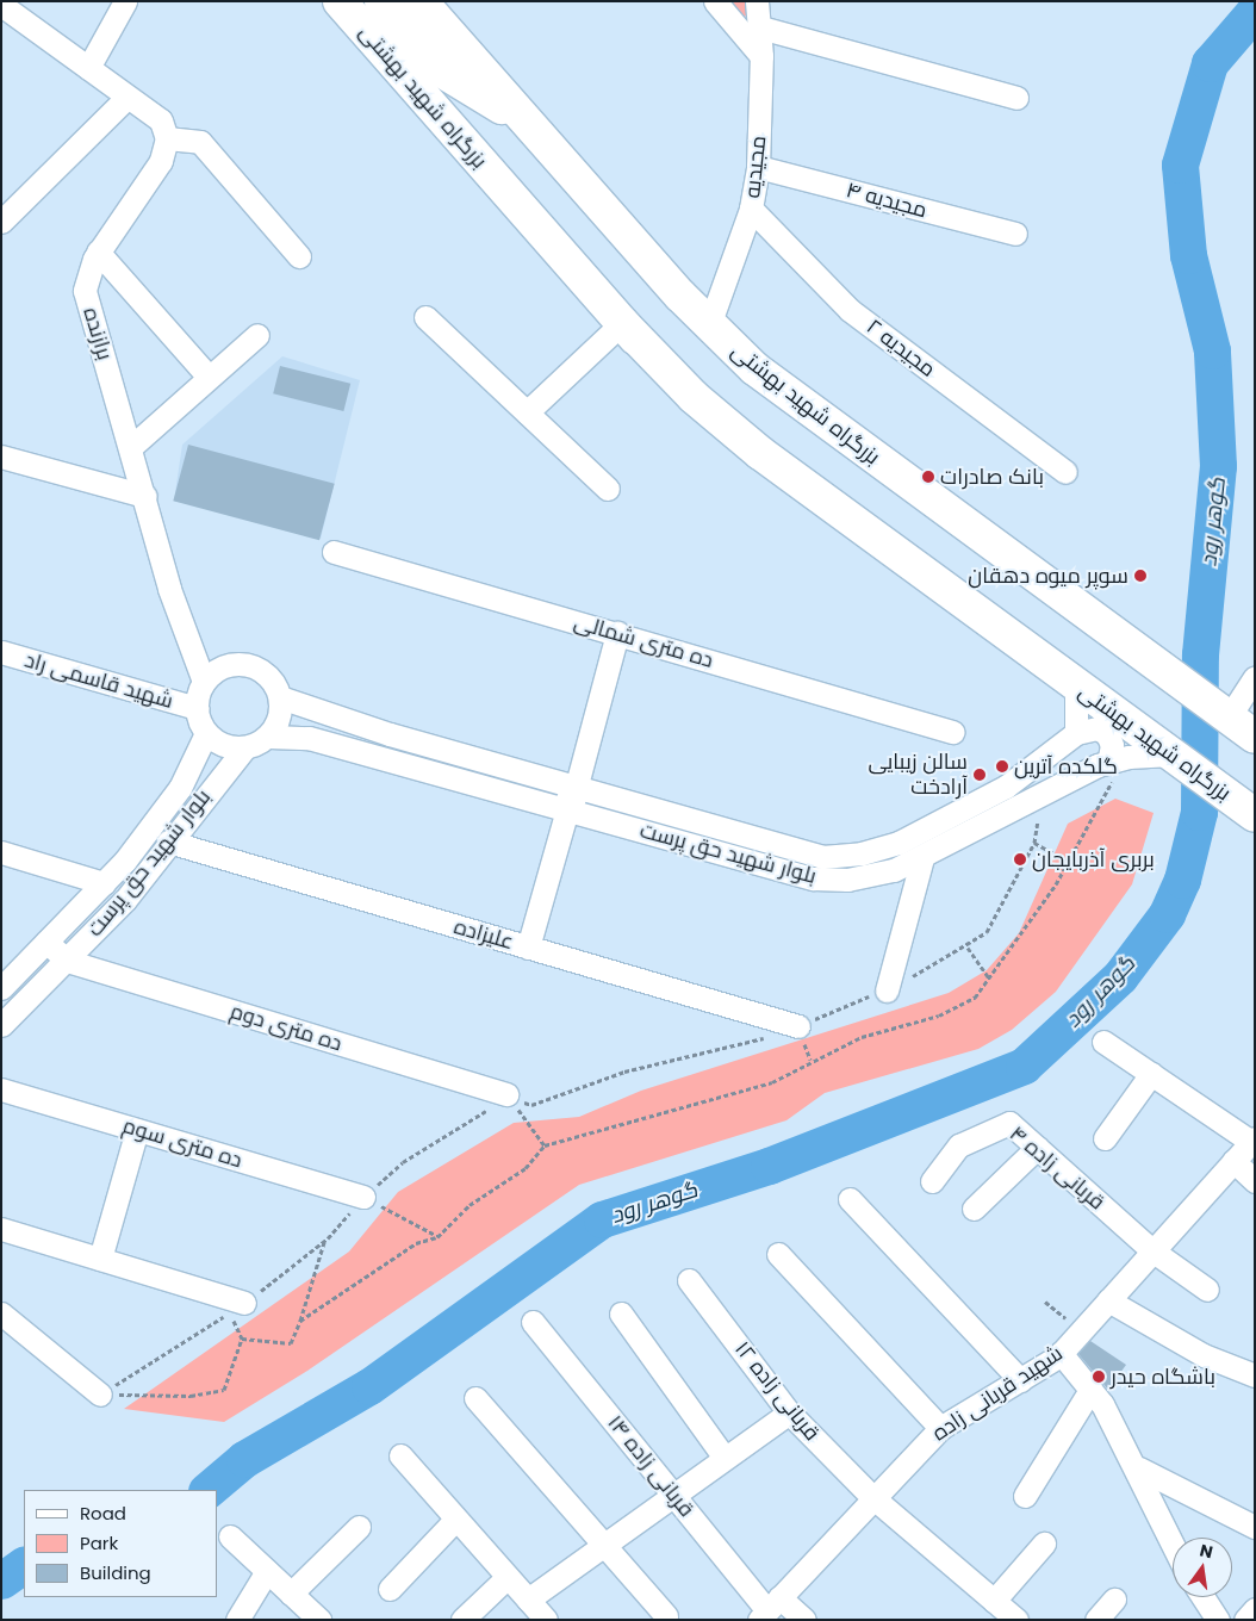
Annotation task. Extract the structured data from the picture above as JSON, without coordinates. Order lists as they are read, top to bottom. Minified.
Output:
{"streets":{"highway":["بزرگراه شهید بهشتی"],"street":["مجیدیه","مجیدیه ۴","برازنده","مجیدیه ۲","ده متری شمالی","شهید قاسمی راد","بلوار شهید حق پرست","علیزاده","ده متری دوم","ده متری سوم","قربانی زاده ۴","قربانی زاده ۱۲","شهید قربانی زاده","قربانی زاده ۱۴"]},"crossings":[["بزرگراه شهید بهشتی","مجیدیه"],["بزرگراه شهید بهشتی","بلوار شهید حق پرست"],["مجیدیه","مجیدیه ۴"],["مجیدیه","مجیدیه ۲"],["برازنده","شهید قاسمی راد"],["برازنده","بلوار شهید حق پرست"],["شهید قاسمی راد","بلوار شهید حق پرست"],["بلوار شهید حق پرست","علیزاده"],["بلوار شهید حق پرست","ده متری دوم"],["قربانی زاده ۴","شهید قربانی زاده"],["قربانی زاده ۱۲","شهید قربانی زاده"],["شهید قربانی زاده","قربانی زاده ۱۴"]],"water":["گوهر رود"],"places":["بانک صادرات","سوپر میوه دهقان","گلکده آترین","سالن زیبایی آرادخت","بربری آذربایجان","باشگاه حیدر"],"legend":["Road","Park","Building"],"north":"top"}
